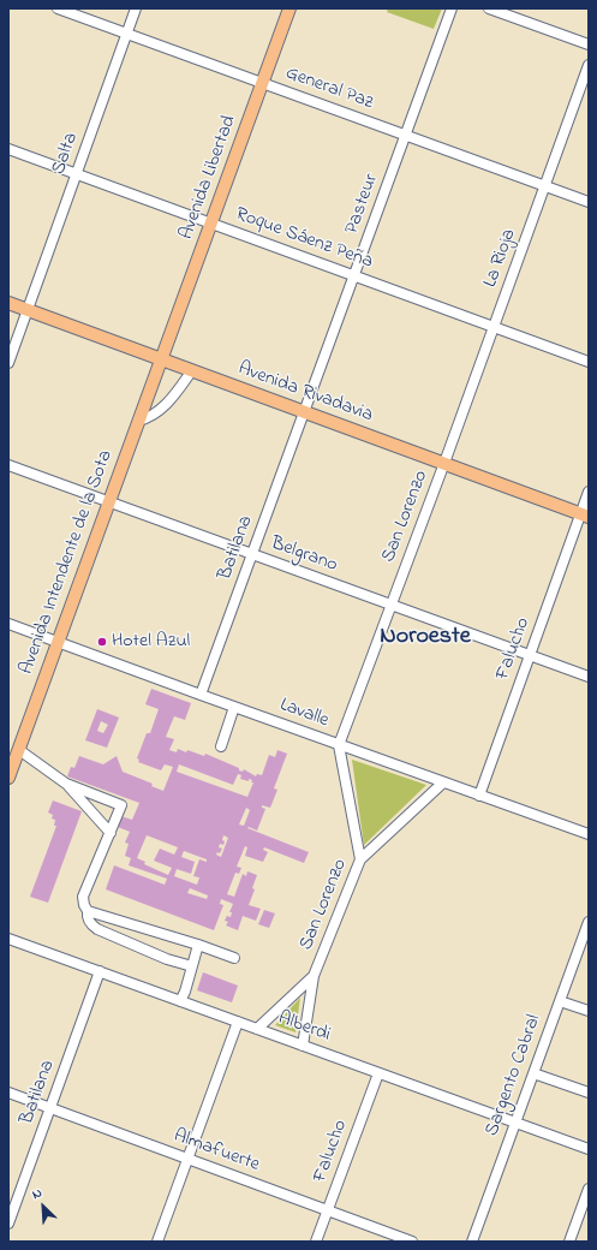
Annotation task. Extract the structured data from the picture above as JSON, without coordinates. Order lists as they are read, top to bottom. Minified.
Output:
{"streets":{"main road":["Avenida Libertad","Avenida Rivadavia","Avenida Intendente de la Sota"],"street":["General Paz","Salta","Pasteur","Roque Sáenz Peña","La Rioja","San Lorenzo","Batilana","Belgrano","Falucho","Lavalle","Alberdi","Sargento Cabral","Almafuerte"]},"crossings":[["General Paz","Salta"],["General Paz","Avenida Libertad"],["General Paz","Pasteur"],["General Paz","La Rioja"],["Salta","Roque Sáenz Peña"],["Salta","Avenida Rivadavia"],["Avenida Libertad","Roque Sáenz Peña"],["Avenida Libertad","Avenida Rivadavia"],["Avenida Libertad","Avenida Intendente de la Sota"],["Pasteur","Roque Sáenz Peña"],["Pasteur","Avenida Rivadavia"],["Pasteur","Batilana"],["Roque Sáenz Peña","La Rioja"],["La Rioja","Avenida Rivadavia"],["La Rioja","San Lorenzo"],["Avenida Rivadavia","San Lorenzo"],["Avenida Rivadavia","Batilana"],["Avenida Rivadavia","Avenida Intendente de la Sota"],["Avenida Rivadavia","Falucho"],["San Lorenzo","Belgrano"],["San Lorenzo","Lavalle"],["San Lorenzo","Alberdi"],["Batilana","Belgrano"],["Batilana","Lavalle"],["Batilana","Alberdi"],["Batilana","Almafuerte"],["Belgrano","Avenida Intendente de la Sota"],["Belgrano","Falucho"],["Avenida Intendente de la Sota","Lavalle"],["Falucho","Lavalle"],["Falucho","Alberdi"],["Falucho","Almafuerte"],["Alberdi","Sargento Cabral"]],"districts":["Noroeste"],"places":["Hotel Azul"],"north":"top left"}
